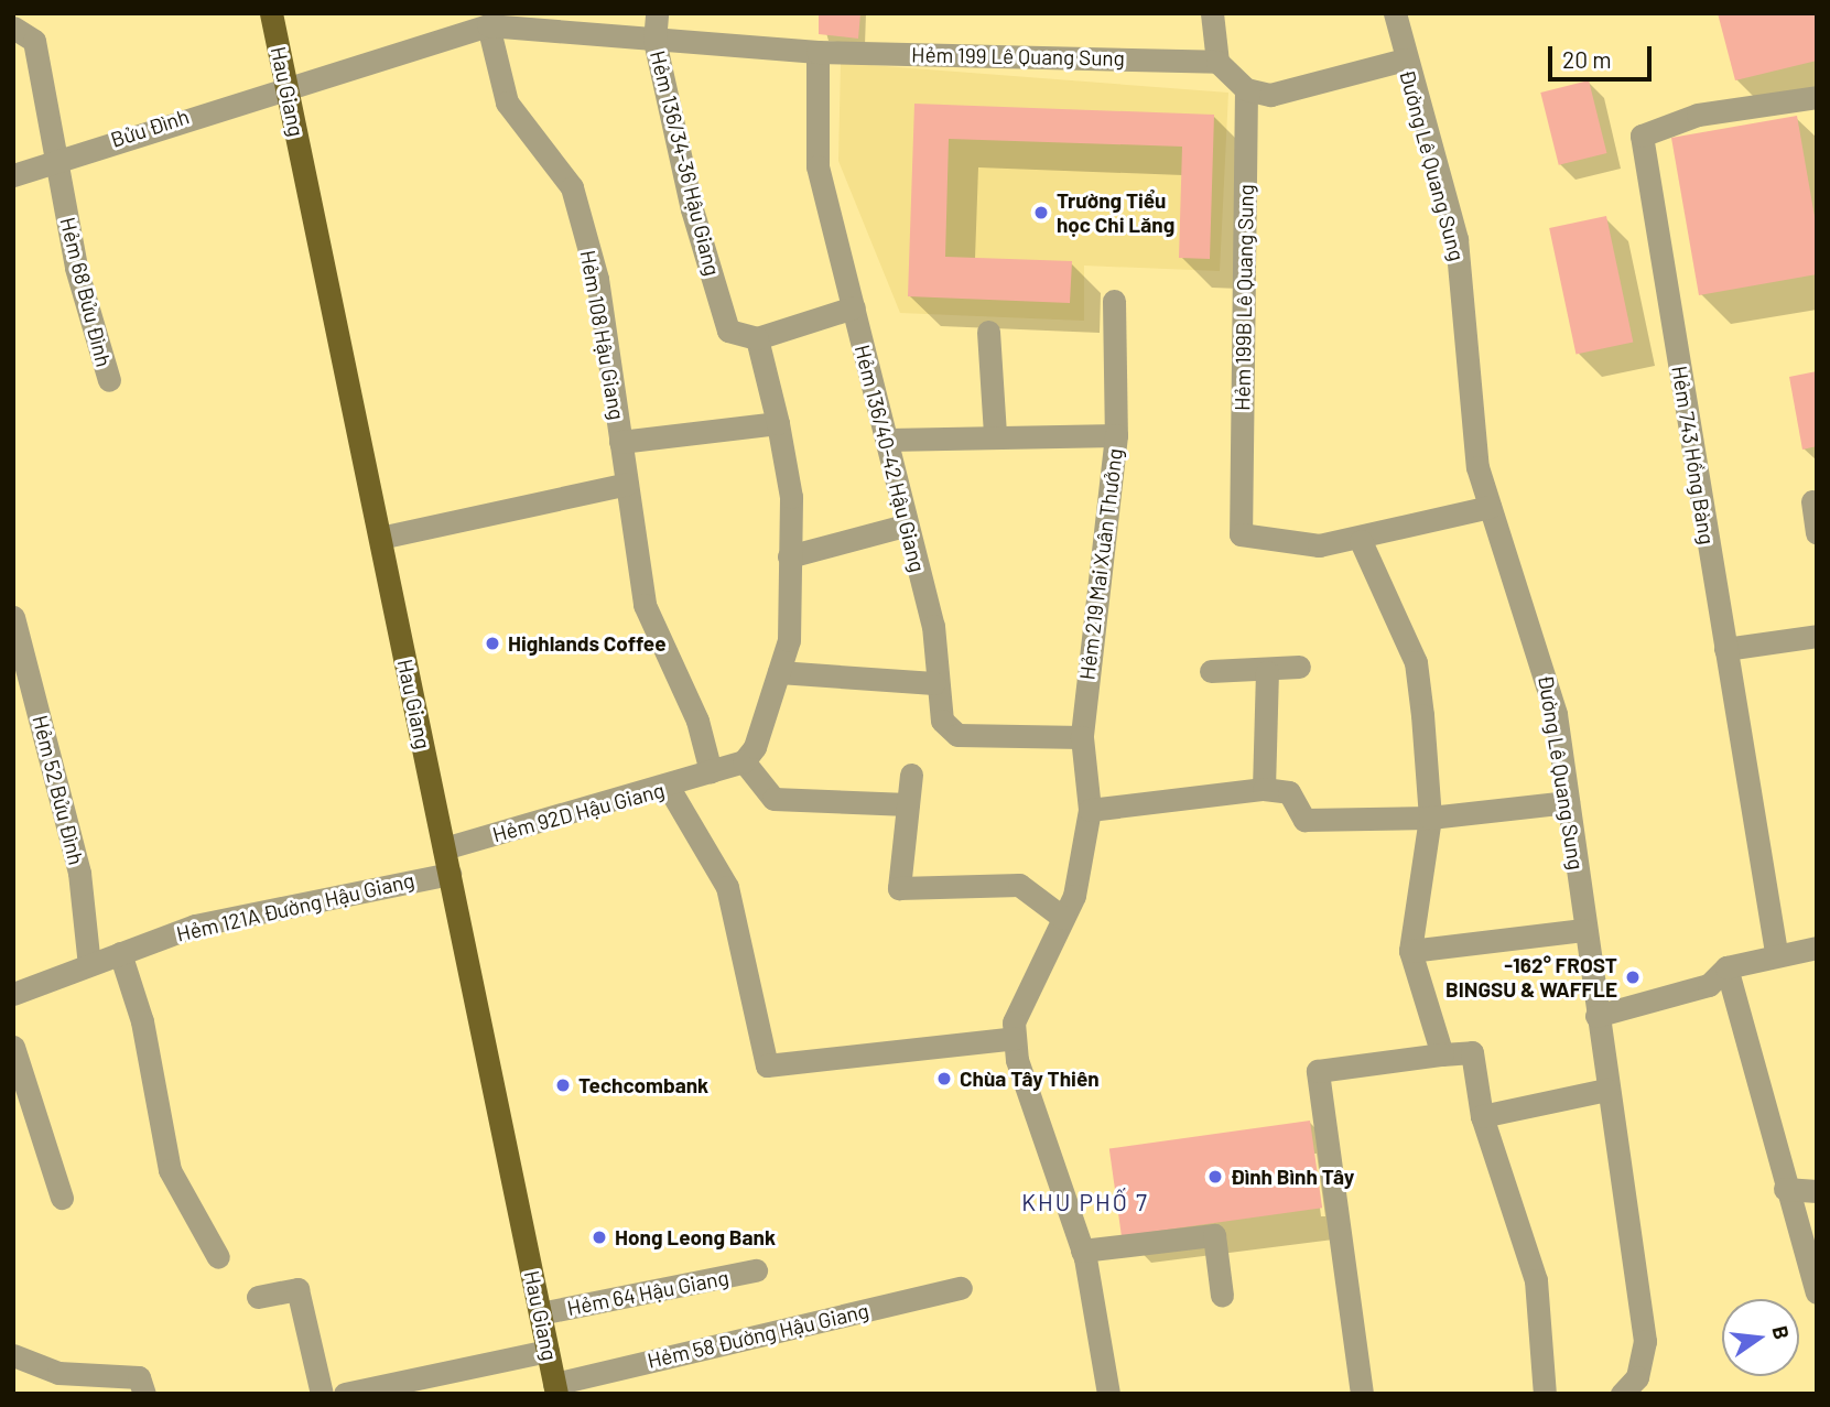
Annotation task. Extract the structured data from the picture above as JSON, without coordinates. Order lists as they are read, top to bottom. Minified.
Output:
{"streets":{"main road":["Hau Giang"],"street":["Hẻm 199 Lê Quang Sung","Bửu Đình","Hẻm 136/34-36 Hậu Giang","Đường Lê Quang Sung","Hẻm 68 Bửu Đình","Hẻm 199B Lê Quang Sung","Hẻm 108 Hậu Giang","Hẻm 743 Hồng Bàng","Hẻm 136/40-42 Hậu Giang","Hẻm 219 Mai Xuân Thưởng","Hẻm 52 Bửu Đình","Hẻm 92D Hậu Giang","Hẻm 121A Đường Hậu Giang","Hẻm 64 Hậu Giang","Hẻm 58 Đường Hậu Giang"]},"crossings":[["Hẻm 199 Lê Quang Sung","Bửu Đình"],["Hẻm 199 Lê Quang Sung","Hẻm 136/34-36 Hậu Giang"],["Hẻm 199 Lê Quang Sung","Hẻm 136/40-42 Hậu Giang"],["Hau Giang","Bửu Đình"],["Hau Giang","Hẻm 92D Hậu Giang"],["Hau Giang","Hẻm 121A Đường Hậu Giang"],["Hau Giang","Hẻm 64 Hậu Giang"],["Hau Giang","Hẻm 58 Đường Hậu Giang"],["Bửu Đình","Hẻm 68 Bửu Đình"],["Bửu Đình","Hẻm 108 Hậu Giang"],["Hẻm 108 Hậu Giang","Hẻm 92D Hậu Giang"],["Hẻm 136/40-42 Hậu Giang","Hẻm 219 Mai Xuân Thưởng"],["Hẻm 52 Bửu Đình","Hẻm 121A Đường Hậu Giang"]],"districts":["KHU PHỐ 7"],"places":["Trường Tiểu học Chi Lăng","Highlands Coffee","-162° FROST BINGSU & WAFFLE","Chùa Tây Thiên","Techcombank","Đình Bình Tây","Hong Leong Bank"],"scale_bar":"20 m","north":"right"}
